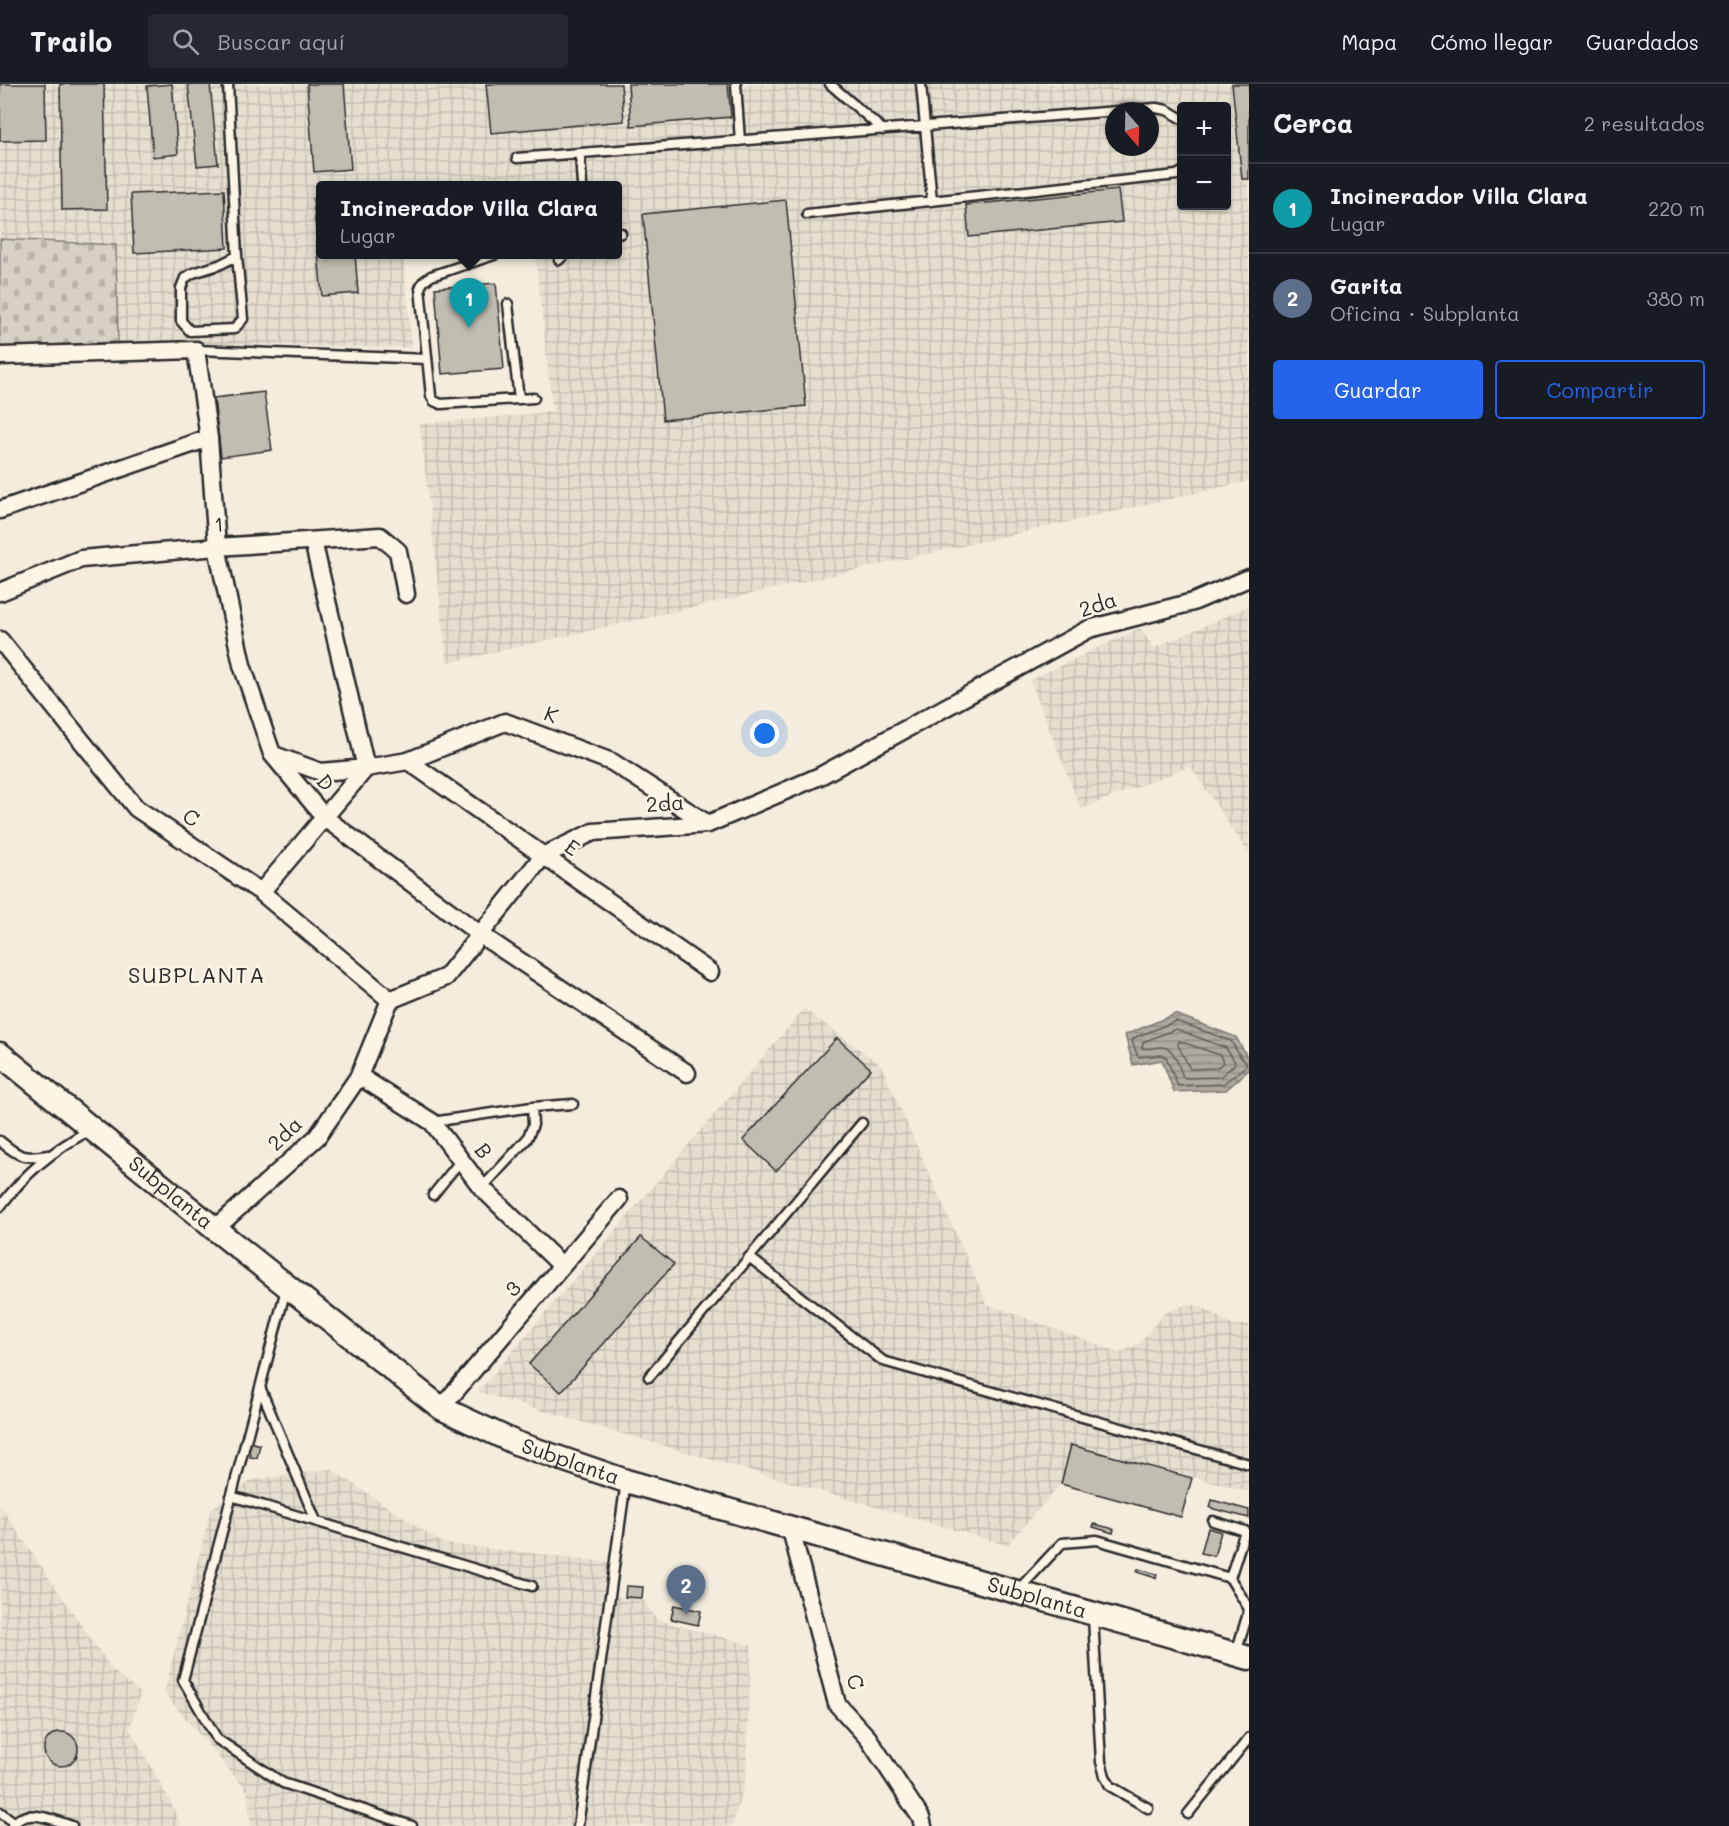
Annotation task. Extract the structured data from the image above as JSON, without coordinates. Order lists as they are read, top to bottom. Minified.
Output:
{"streets":{"street":["1","2da","K","D","C","E","B","Subplanta","3"]},"crossings":[["1","D"],["2da","K"],["2da","D"],["2da","C"],["2da","E"],["2da","B"],["2da","Subplanta"],["K","D"],["K","E"],["C","Subplanta"],["B","3"],["Subplanta","3"]],"districts":["SUBPLANTA"],"north":"bottom","page":{"header":"Trailo","search":"Buscar aquí","nav":["Mapa","Cómo llegar","Guardados"],"heading":["Cerca","2 resultados"],"map_buttons":["+","−"],"list":[{"mark":"1","name":"Incinerador Villa Clara","note":"Lugar","value":"220 m"},{"mark":"2","name":"Garita","note":"Oficina · Subplanta","value":"380 m"}],"popup":["Incinerador Villa Clara","Lugar"],"pins":["1","2"],"buttons":["Guardar","Compartir"]}}
